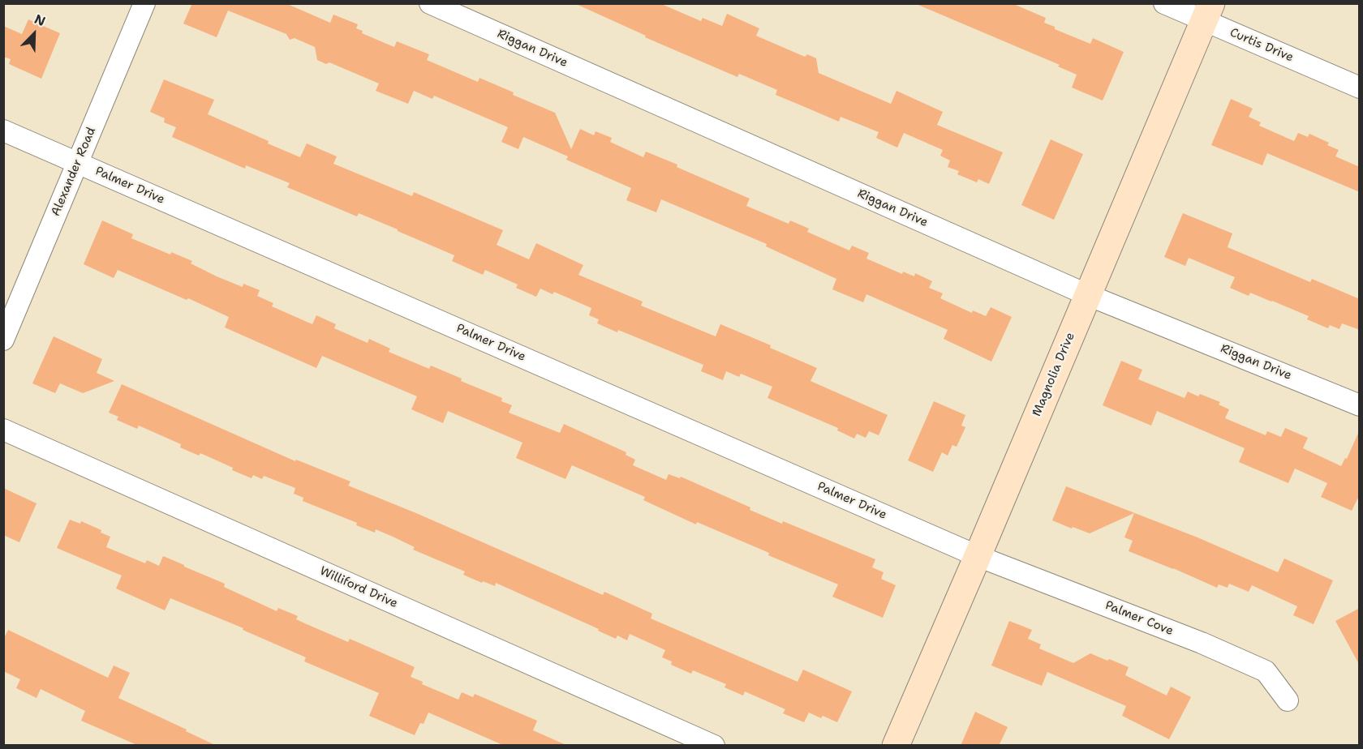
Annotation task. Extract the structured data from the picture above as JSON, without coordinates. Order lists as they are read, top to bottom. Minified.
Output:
{"streets":{"street":["Curtis Drive","Riggan Drive","Alexander Road","Palmer Drive","Magnolia Drive","Williford Drive","Palmer Cove"]},"crossings":[["Curtis Drive","Magnolia Drive"],["Riggan Drive","Magnolia Drive"],["Alexander Road","Palmer Drive"],["Palmer Drive","Magnolia Drive"],["Palmer Drive","Palmer Cove"],["Magnolia Drive","Palmer Cove"]],"north":"top right"}
